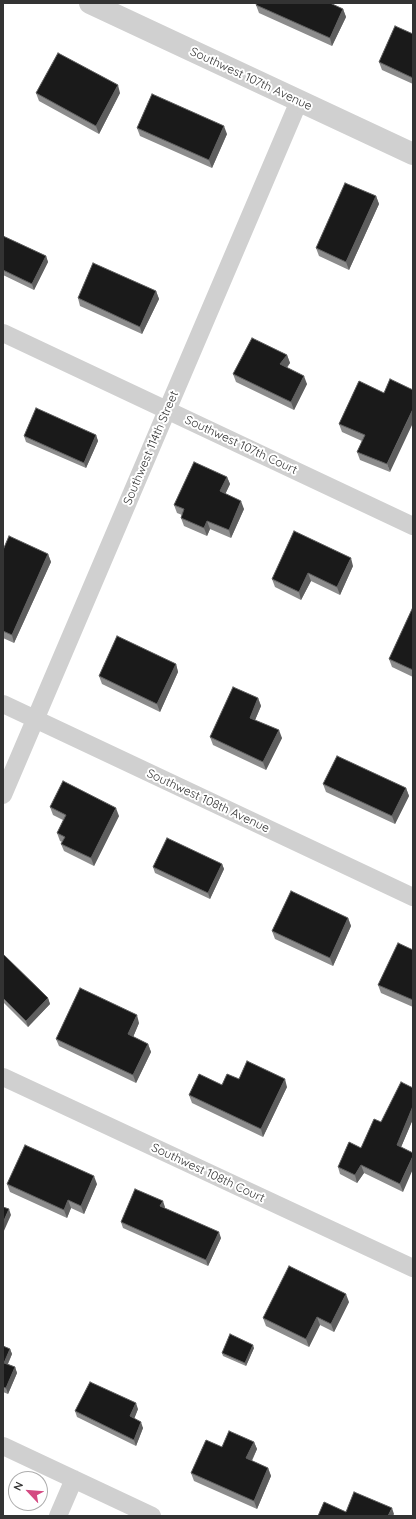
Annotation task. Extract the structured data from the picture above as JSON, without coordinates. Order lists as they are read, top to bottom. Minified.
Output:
{"streets":{"street":["Southwest 107th Avenue","Southwest 107th Court","Southwest 114th Street","Southwest 108th Avenue","Southwest 108th Court"]},"crossings":[["Southwest 107th Avenue","Southwest 114th Street"],["Southwest 107th Court","Southwest 114th Street"],["Southwest 114th Street","Southwest 108th Avenue"]],"north":"top left"}
